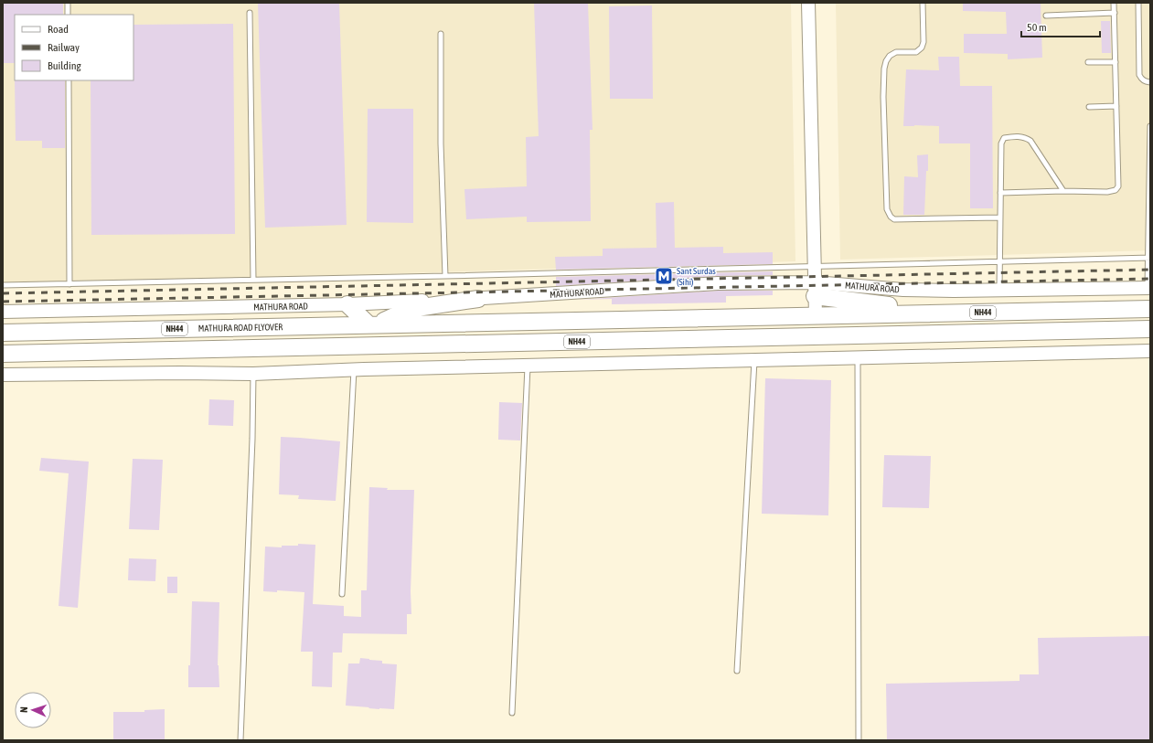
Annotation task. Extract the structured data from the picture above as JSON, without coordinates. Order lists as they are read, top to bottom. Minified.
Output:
{"streets":{"highway":["NH44","MATHURA ROAD FLYOVER"],"main road":["MATHURA ROAD"]},"crossings":[["NH44","MATHURA ROAD FLYOVER"]],"places":{"metro station":["Sant Surdas (Sihi)"]},"legend":["Road","Railway","Building"],"scale_bar":"50 m","north":"left"}
